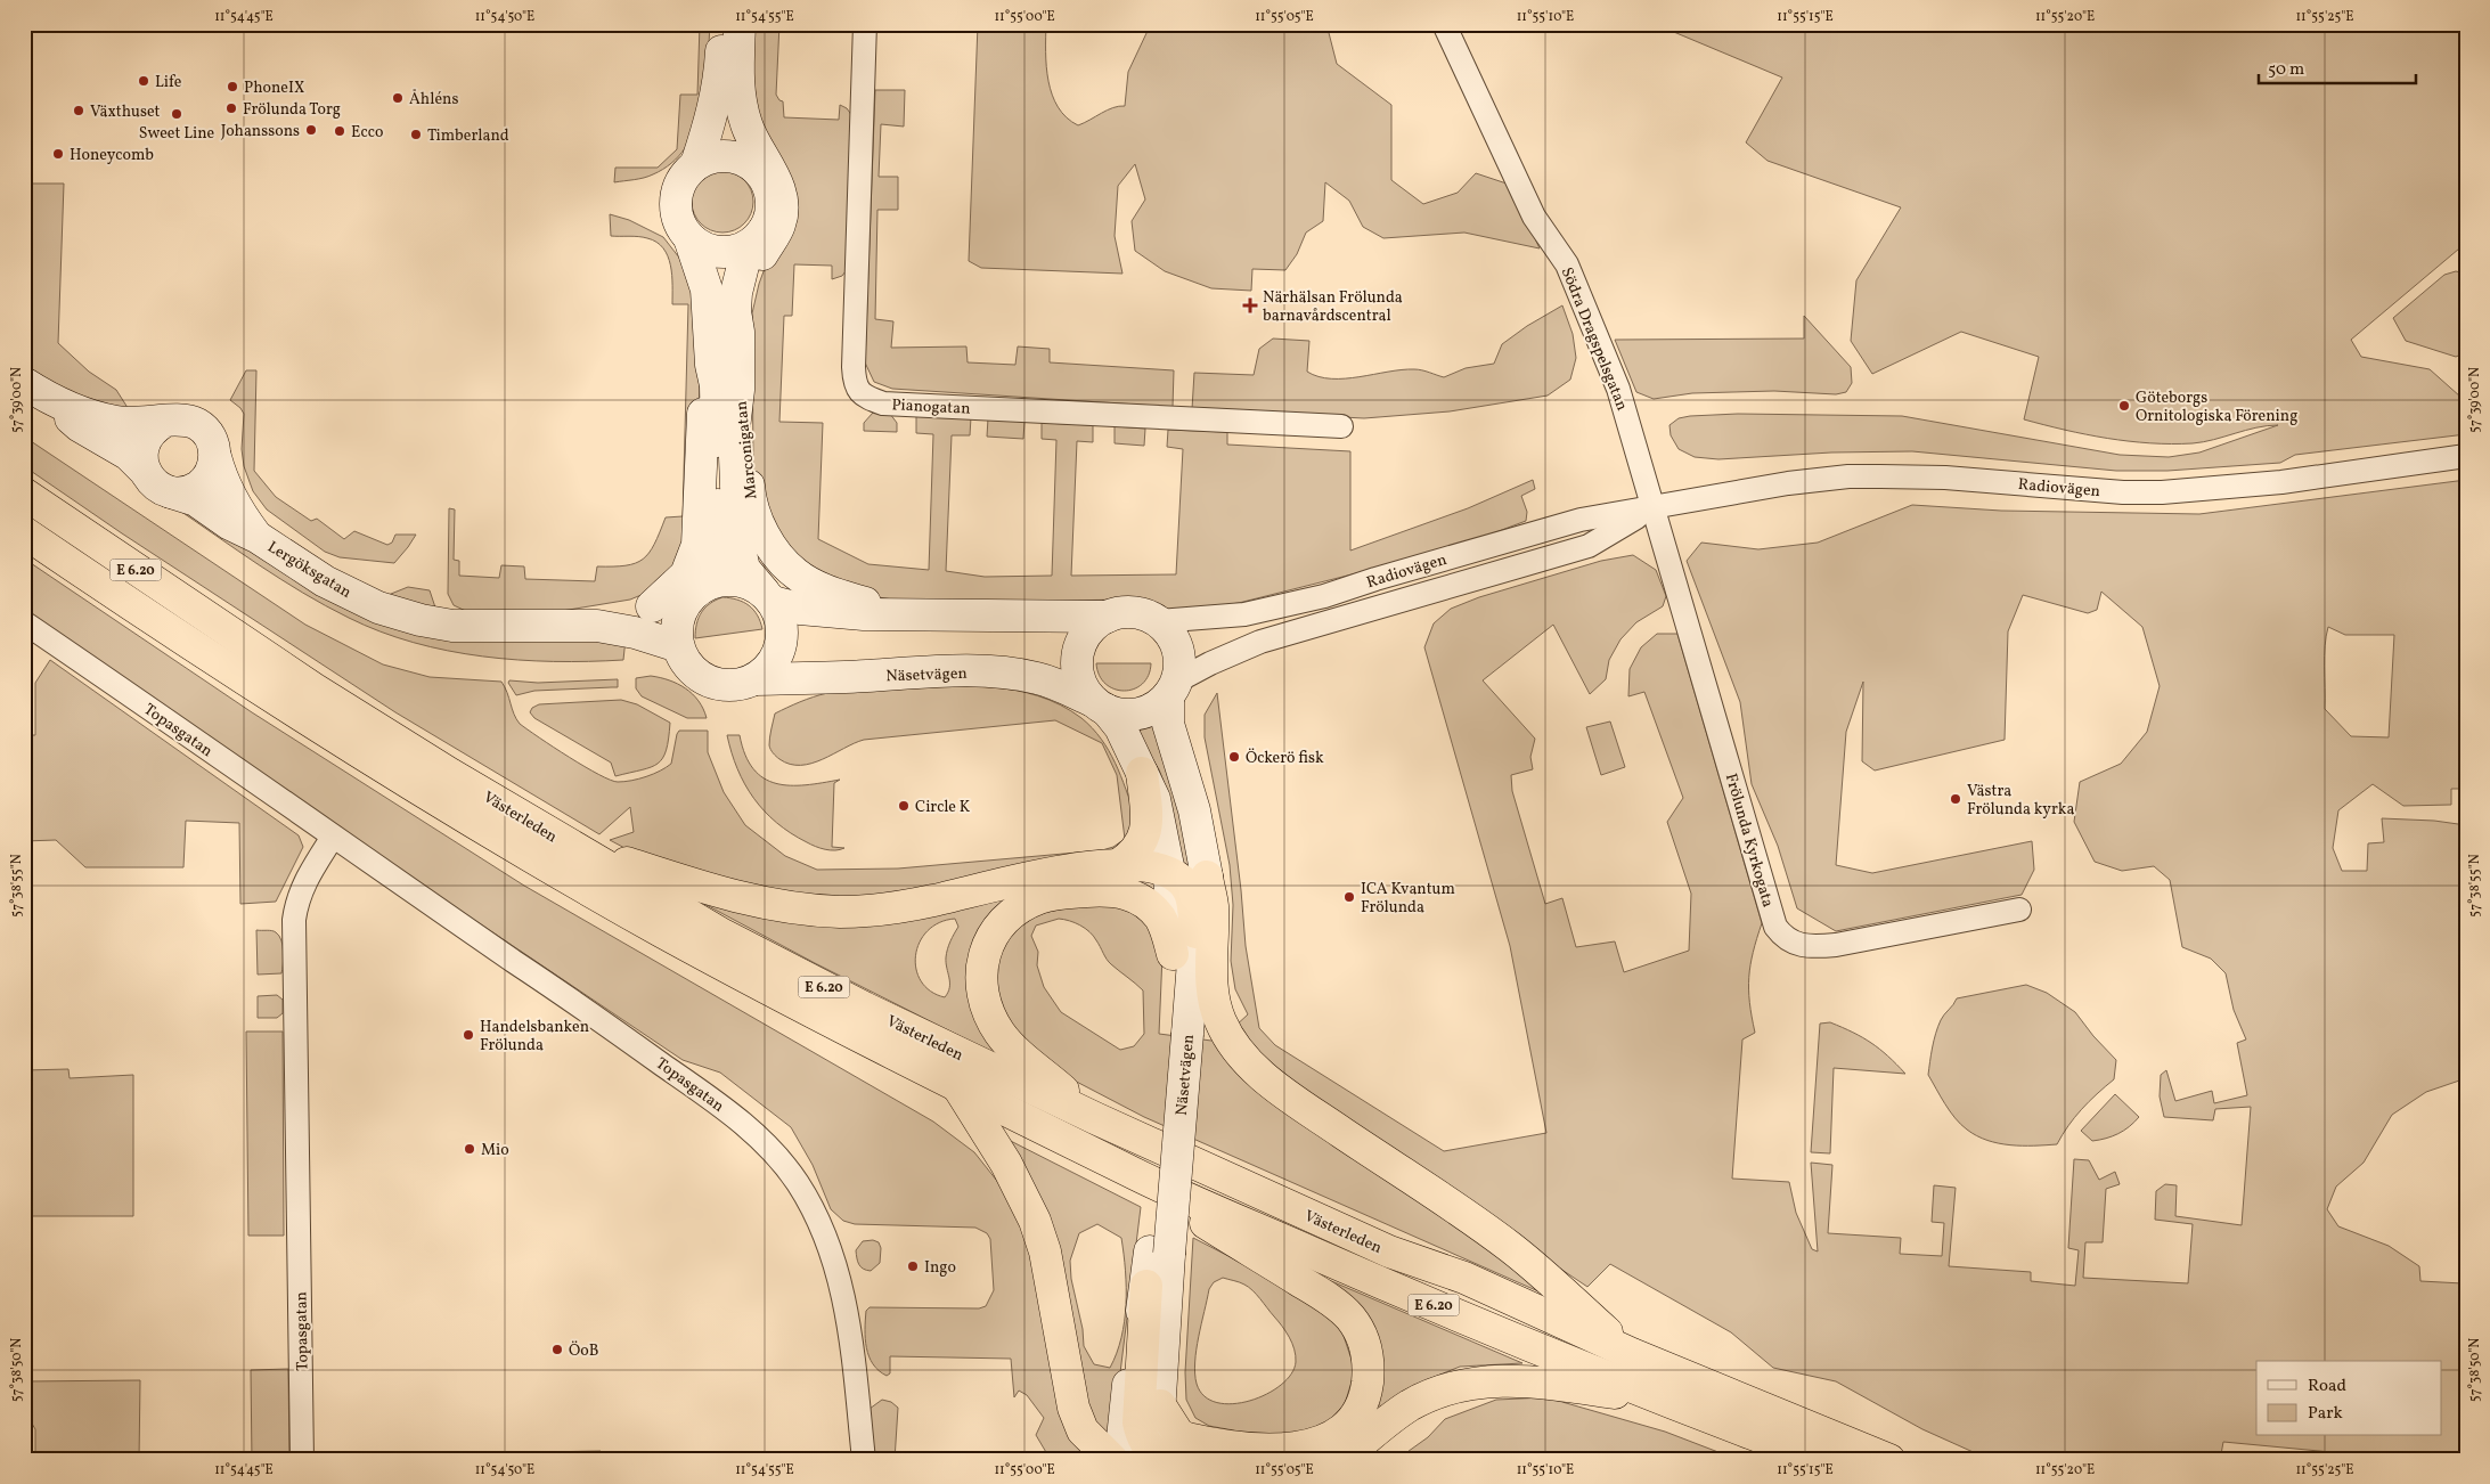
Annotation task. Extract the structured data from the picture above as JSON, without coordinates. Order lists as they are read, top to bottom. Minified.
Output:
{"streets":{"highway":["E 6.20","Västerleden"],"street":["Södra Dragspelsgatan","Pianogatan","Marconigatan","Radiovägen","Lergöksgatan","Näsetvägen","Topasgatan","Frölunda Kyrkogata"]},"crossings":[["Södra Dragspelsgatan","Radiovägen"],["Södra Dragspelsgatan","Frölunda Kyrkogata"],["Marconigatan","Lergöksgatan"],["Marconigatan","Näsetvägen"],["Radiovägen","Näsetvägen"],["Radiovägen","Frölunda Kyrkogata"],["Lergöksgatan","Näsetvägen"]],"places":{"other":["Life","PhoneIX","Åhléns","Frölunda Torg","Växthuset","Sweet Line","Johanssons","Ecco","Timberland","Honeycomb","Göteborgs Ornitologiska Förening","Öckerö fisk","Västra Frölunda kyrka","Circle K","ICA Kvantum Frölunda","Handelsbanken Frölunda","Mio","Ingo","ÖoB"],"health":["Närhälsan Frölunda barnavårdscentral"]},"legend":["Road","Park"],"scale_bar":"50 m","coordinates":["11°54'45\"E","11°54'50\"E","11°54'55\"E","11°55'00\"E","11°55'05\"E","11°55'10\"E","11°55'15\"E","11°55'20\"E","11°55'25\"E","57°39'00\"N","57°38'55\"N","57°38'50\"N"]}
